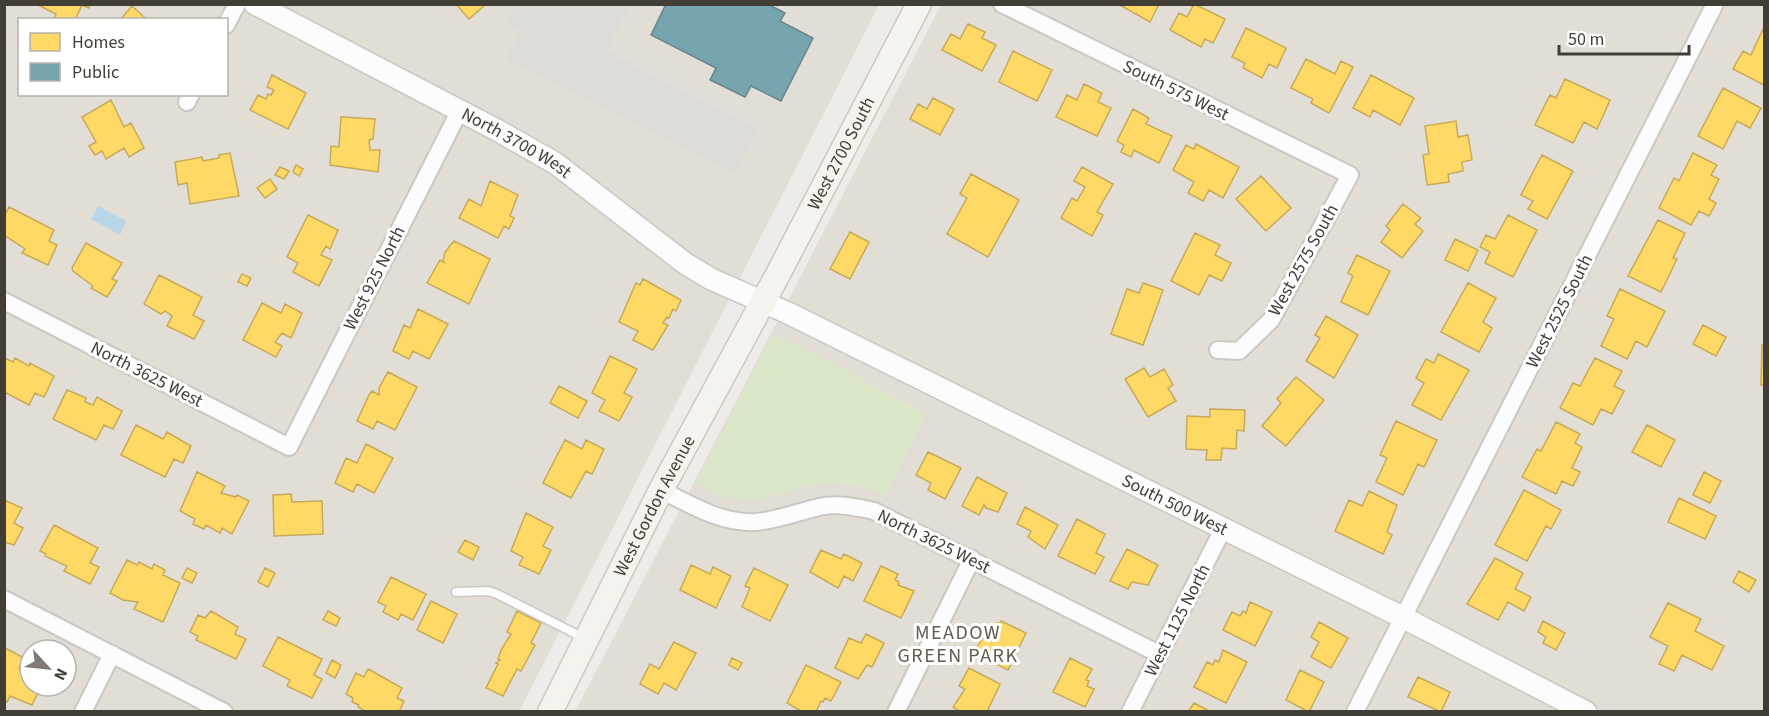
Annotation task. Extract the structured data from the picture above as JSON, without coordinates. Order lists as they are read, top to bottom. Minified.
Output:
{"streets":{"main road":["West 2700 South","West Gordon Avenue"],"street":["South 575 West","North 3700 West","West 2575 South","West 925 North","West 2525 South","North 3625 West","South 500 West","West 1125 North"]},"crossings":[["South 575 West","West 2575 South"],["North 3700 West","West 2700 South"],["North 3700 West","West 925 North"],["North 3700 West","South 500 West"],["North 3700 West","West Gordon Avenue"],["West 2700 South","South 500 West"],["West 2700 South","West Gordon Avenue"],["West 925 North","North 3625 West"],["West 2525 South","South 500 West"],["North 3625 West","West Gordon Avenue"],["North 3625 West","West 1125 North"],["South 500 West","West Gordon Avenue"],["South 500 West","West 1125 North"]],"districts":["MEADOW GREEN PARK"],"legend":["Homes","Public"],"scale_bar":"50 m","north":"bottom right"}
